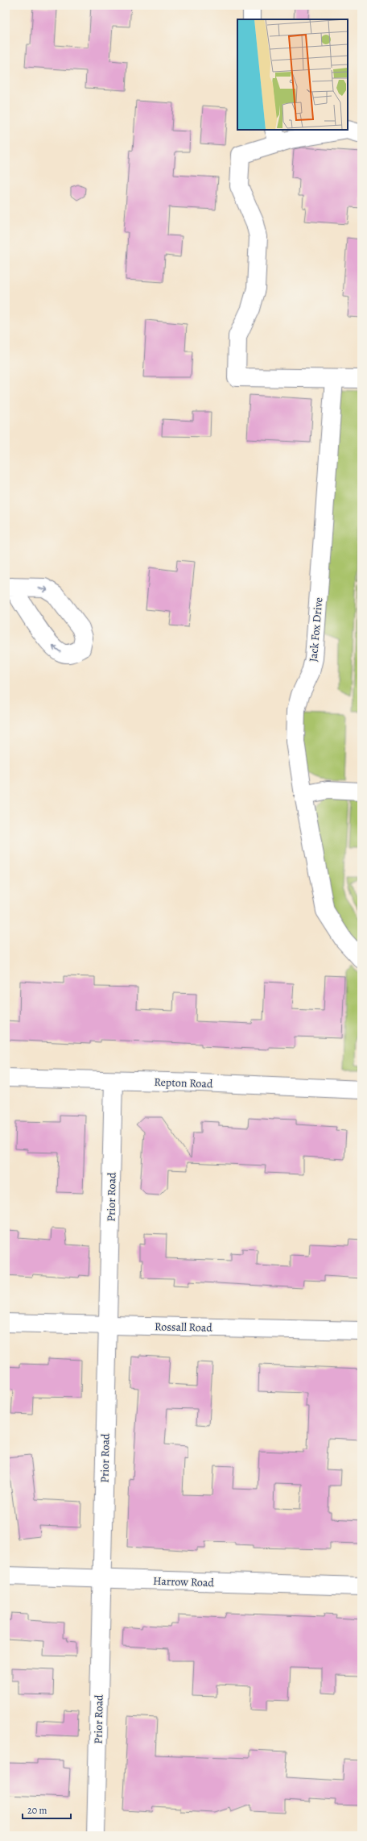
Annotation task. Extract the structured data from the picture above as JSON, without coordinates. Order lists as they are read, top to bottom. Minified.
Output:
{"streets":{"street":["Jack Fox Drive","Repton Road","Prior Road","Rossall Road","Harrow Road"]},"crossings":[["Repton Road","Prior Road"],["Prior Road","Rossall Road"],["Prior Road","Harrow Road"]],"scale_bar":"20 m"}
